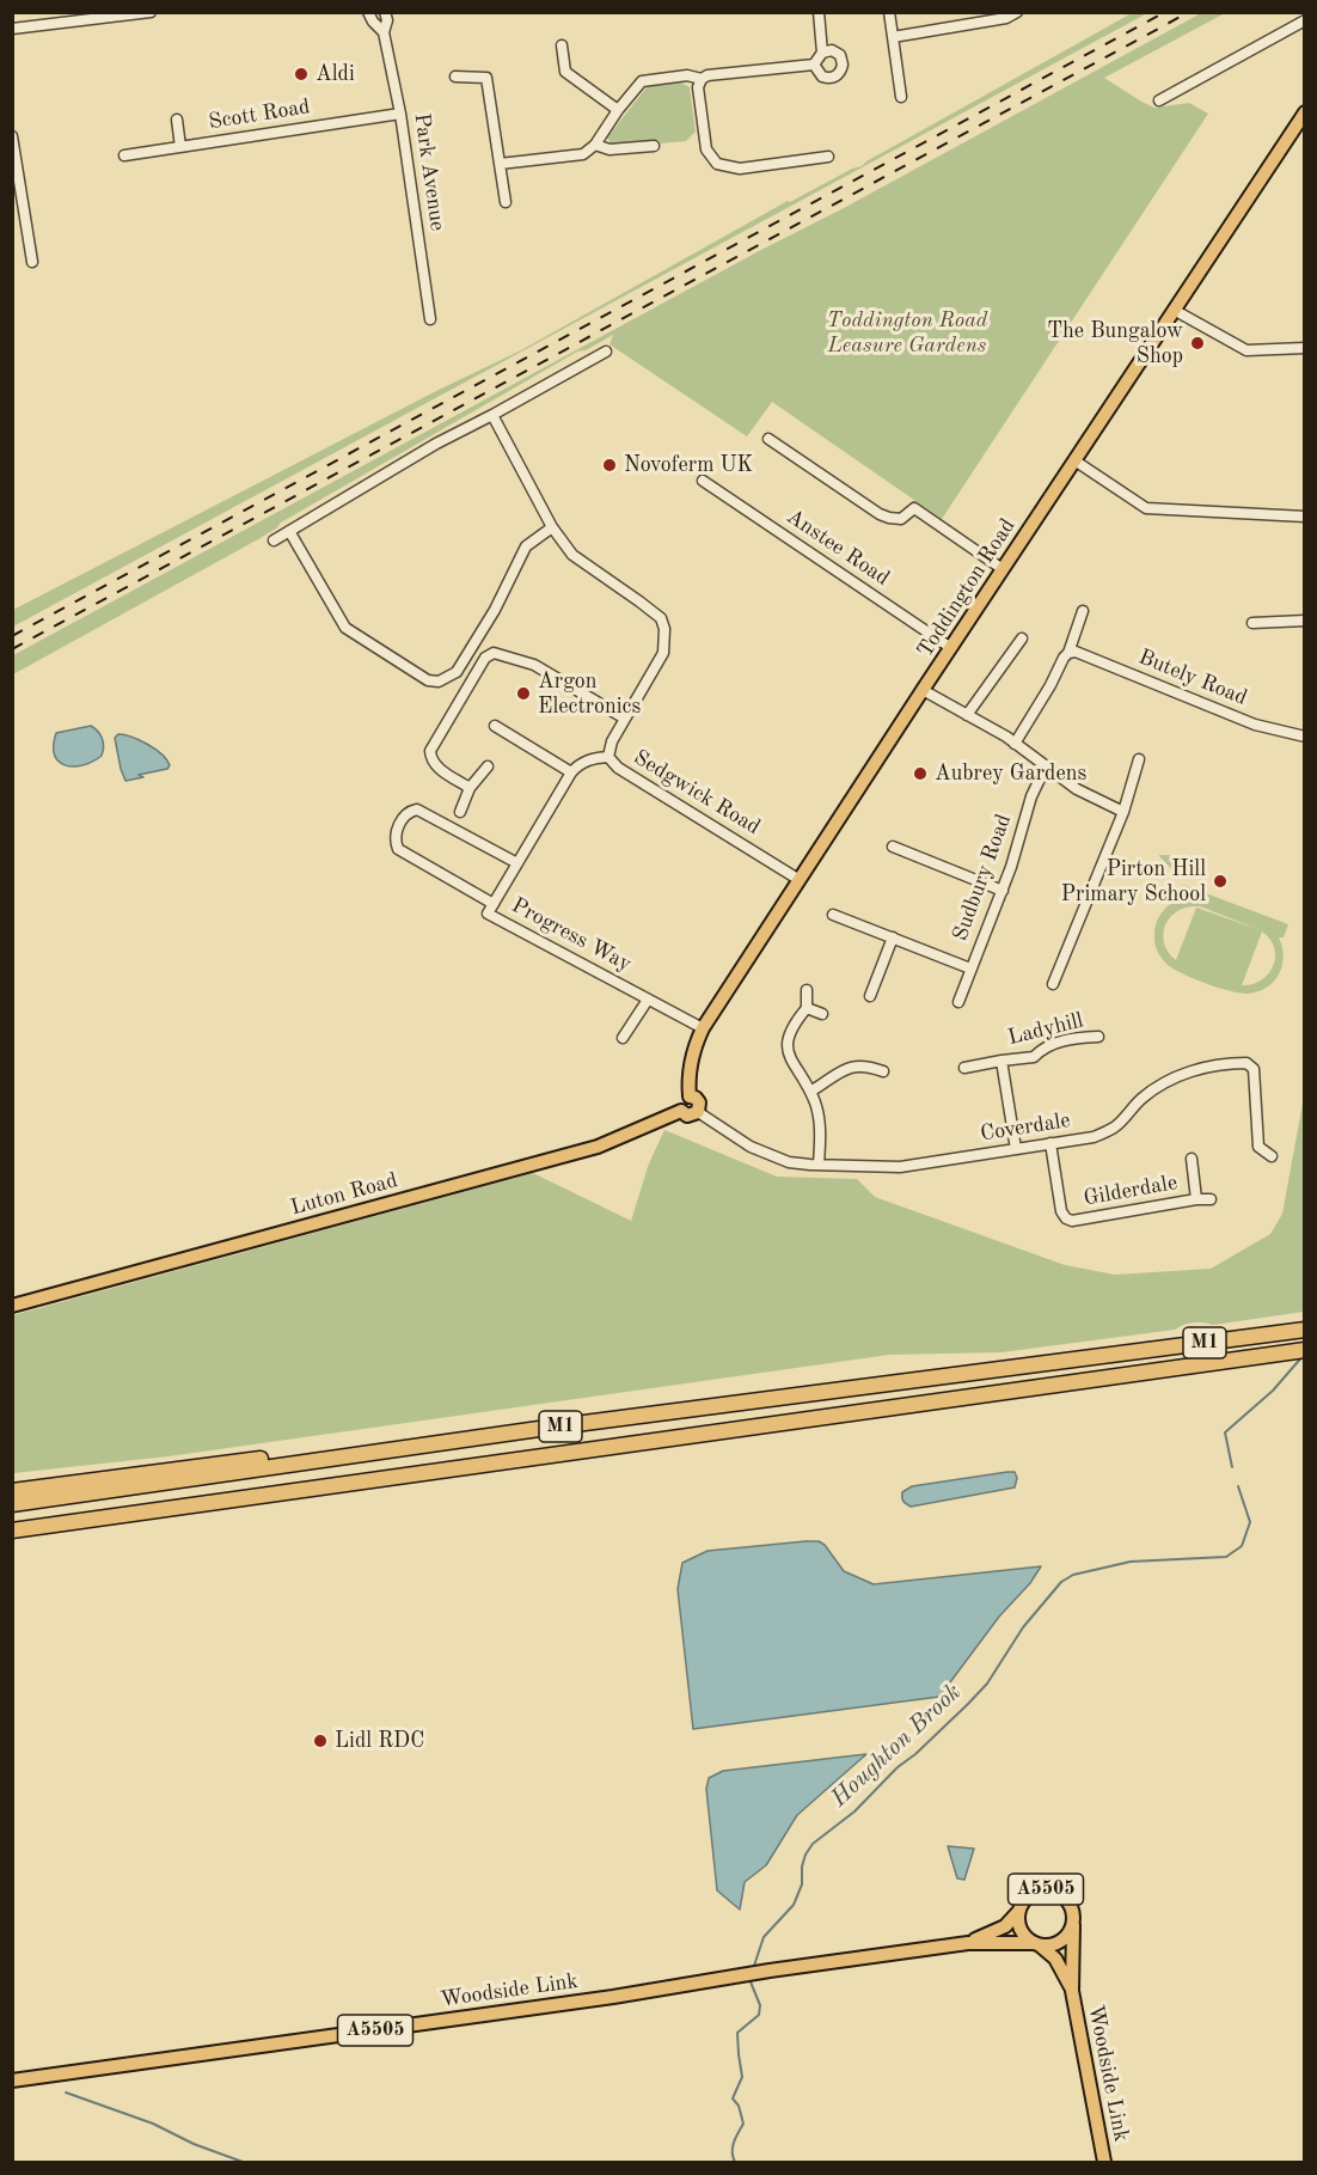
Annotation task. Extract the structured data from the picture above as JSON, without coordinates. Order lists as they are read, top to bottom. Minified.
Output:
{"streets":{"highway":["M1"],"main road":["Toddington Road","Luton Road","A5505","Woodside Link"],"street":["Scott Road","Park Avenue","Anstee Road","Butely Road","Sedgwick Road","Sudbury Road","Progress Way","Ladyhill","Coverdale","Gilderdale"]},"crossings":[["Scott Road","Park Avenue"],["Anstee Road","Toddington Road"],["Toddington Road","Sedgwick Road"],["Toddington Road","Progress Way"],["Toddington Road","Coverdale"],["Toddington Road","Luton Road"],["Ladyhill","Coverdale"],["Coverdale","Gilderdale"],["Coverdale","Luton Road"],["A5505","Woodside Link"]],"water":["Houghton Brook"],"parks":["Toddington Road Leasure Gardens"],"places":["Aldi","The Bungalow Shop","Novoferm UK","Argon Electronics","Aubrey Gardens","Pirton Hill Primary School","Lidl RDC"]}
